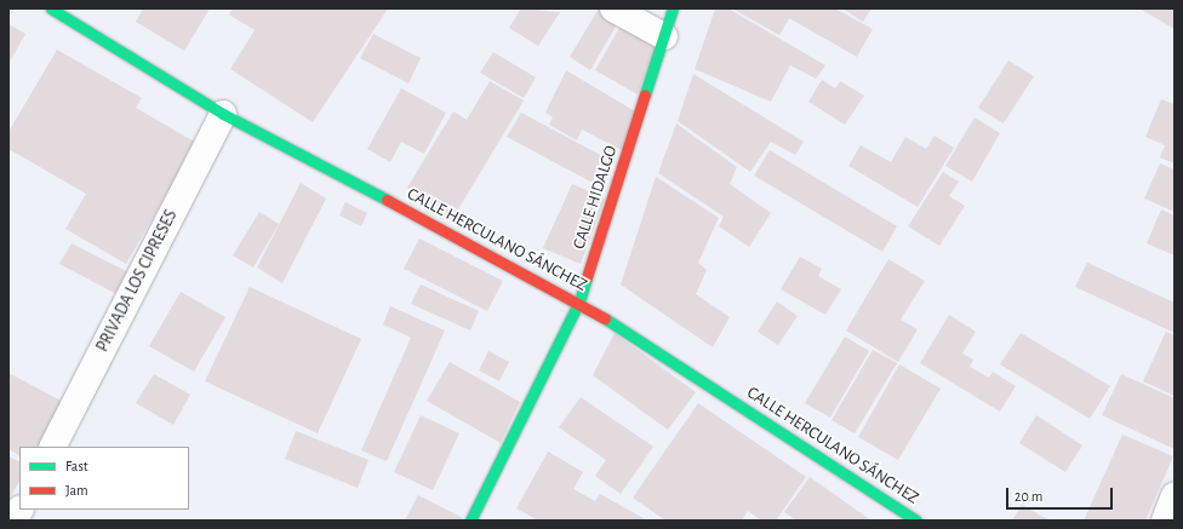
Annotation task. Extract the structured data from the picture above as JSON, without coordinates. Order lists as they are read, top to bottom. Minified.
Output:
{"streets":{"street":["CALLE HIDALGO","CALLE HERCULANO SÁNCHEZ","PRIVADA LOS CIPRESES"]},"crossings":[["CALLE HIDALGO","CALLE HERCULANO SÁNCHEZ"],["CALLE HERCULANO SÁNCHEZ","PRIVADA LOS CIPRESES"]],"legend":["Fast","Jam"],"scale_bar":"20 m"}
